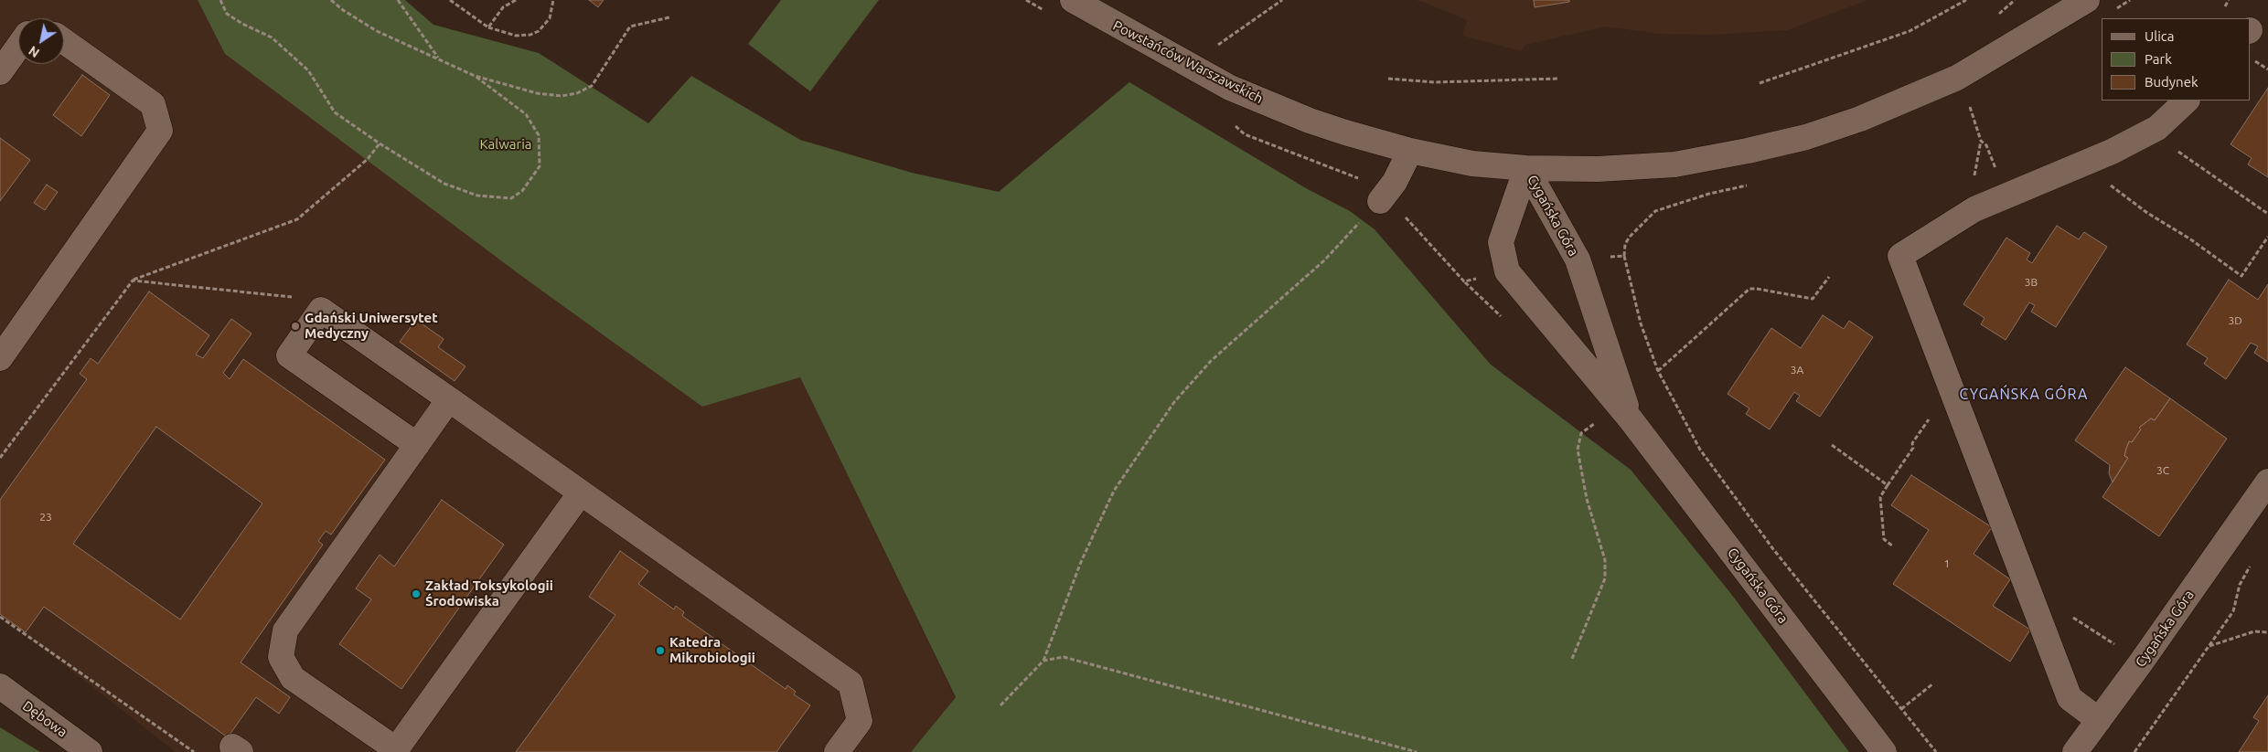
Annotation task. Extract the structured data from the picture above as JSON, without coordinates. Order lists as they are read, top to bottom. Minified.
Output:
{"streets":{"street":["Powstańców Warszawskich","Cygańska Góra","Dębowa"]},"crossings":[["Powstańców Warszawskich","Cygańska Góra"]],"districts":["CYGAŃSKA GÓRA"],"parks":["Kalwaria"],"places":["Gdański Uniwersytet Medyczny","Zakład Toksykologii Środowiska","Katedra Mikrobiologii"],"house_numbers":["3B","3D","3A","3C","23","1"],"legend":["Ulica","Park","Budynek"],"north":"bottom left"}
